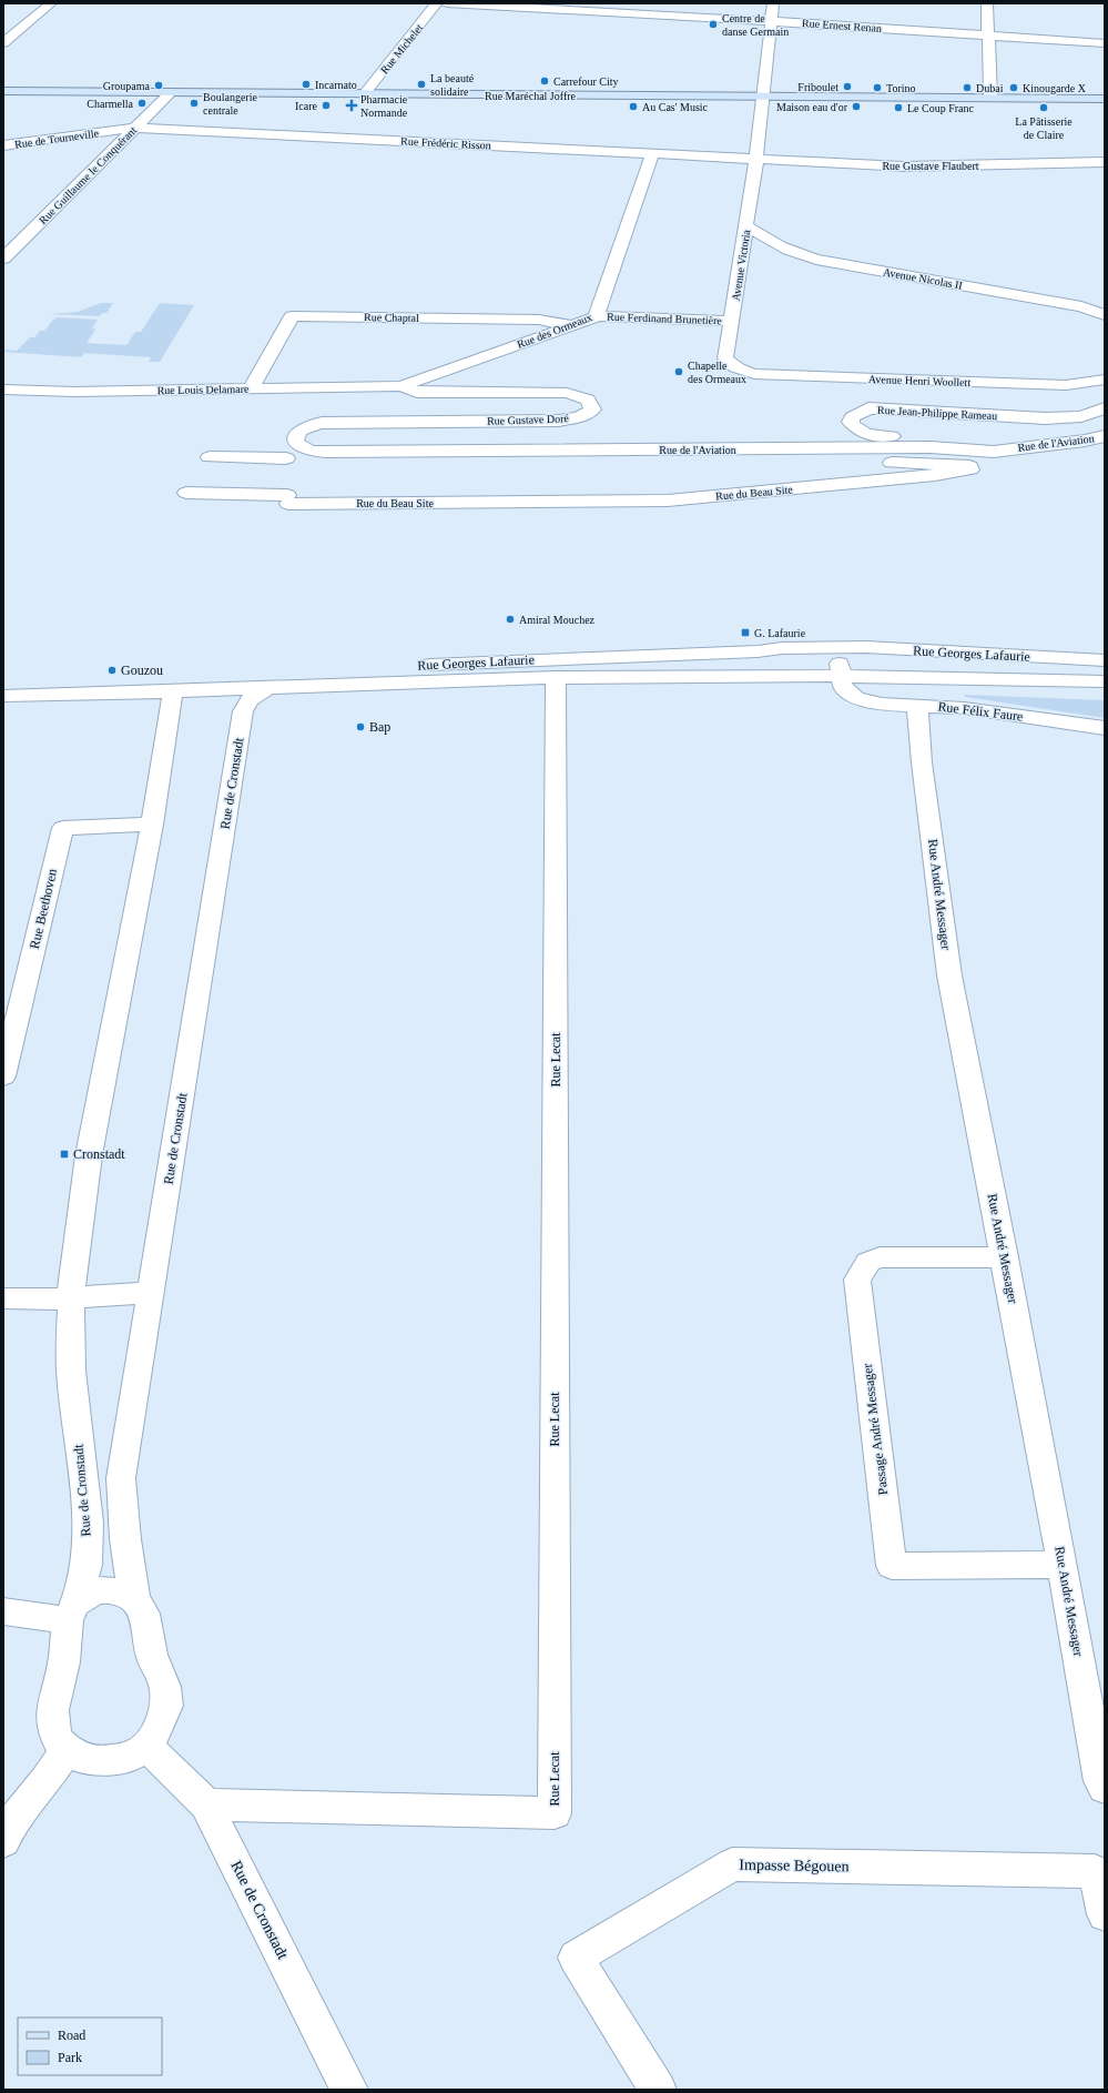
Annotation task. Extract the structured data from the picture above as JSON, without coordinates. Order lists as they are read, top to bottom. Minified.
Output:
{"streets":{"main road":["Rue Maréchal Joffre"],"street":["Rue Ernest Renan","Rue Michelet","Rue de Tourneville","Rue Frédéric Risson","Rue Gustave Flaubert","Rue Guillaume le Conquérant","Avenue Victoria","Avenue Nicolas II","Rue Chaptal","Rue Ferdinand Brunetière","Rue des Ormeaux","Avenue Henri Woollett","Rue Louis Delamare","Rue Jean-Philippe Rameau","Rue Gustave Doré","Rue de l'Aviation","Rue du Beau Site","Rue Georges Lafaurie","Rue Félix Faure","Rue de Cronstadt","Rue André Messager","Rue Beethoven","Rue Lecat","Passage André Messager","Impasse Bégouen"]},"crossings":[["Rue Ernest Renan","Avenue Victoria"],["Rue Michelet","Rue Maréchal Joffre"],["Rue Maréchal Joffre","Rue Guillaume le Conquérant"],["Rue Maréchal Joffre","Avenue Victoria"],["Rue de Tourneville","Rue Frédéric Risson"],["Rue de Tourneville","Rue Guillaume le Conquérant"],["Rue Frédéric Risson","Rue Gustave Flaubert"],["Rue Frédéric Risson","Rue Guillaume le Conquérant"],["Rue Frédéric Risson","Avenue Victoria"],["Rue Frédéric Risson","Rue des Ormeaux"],["Rue Gustave Flaubert","Avenue Victoria"],["Avenue Victoria","Avenue Nicolas II"],["Avenue Victoria","Rue Ferdinand Brunetière"],["Avenue Victoria","Avenue Henri Woollett"],["Rue Chaptal","Rue des Ormeaux"],["Rue Chaptal","Rue Louis Delamare"],["Rue Ferdinand Brunetière","Rue des Ormeaux"],["Rue des Ormeaux","Rue Louis Delamare"],["Rue des Ormeaux","Rue Gustave Doré"],["Rue Louis Delamare","Rue Gustave Doré"],["Rue Jean-Philippe Rameau","Rue de l'Aviation"],["Rue Gustave Doré","Rue de l'Aviation"],["Rue de l'Aviation","Rue du Beau Site"],["Rue Georges Lafaurie","Rue Félix Faure"],["Rue Georges Lafaurie","Rue de Cronstadt"],["Rue Georges Lafaurie","Rue Lecat"],["Rue Félix Faure","Rue André Messager"],["Rue de Cronstadt","Rue Beethoven"],["Rue de Cronstadt","Rue Lecat"],["Rue André Messager","Passage André Messager"]],"places":{"other":["Centre de danse Germain","Carrefour City","Incarnato","La beauté solidaire","Groupama","Friboulet","Torino","Dubai","Kinougarde X","Charmella","Boulangerie centrale","Icare","Au Cas' Music","Maison eau d'or","Le Coup Franc","La Pâtisserie de Claire","Chapelle des Ormeaux","Amiral Mouchez","Gouzou","Bap"],"health":["Pharmacie Normande"],"transit":["G. Lafaurie","Cronstadt"]},"legend":["Road","Park"]}
